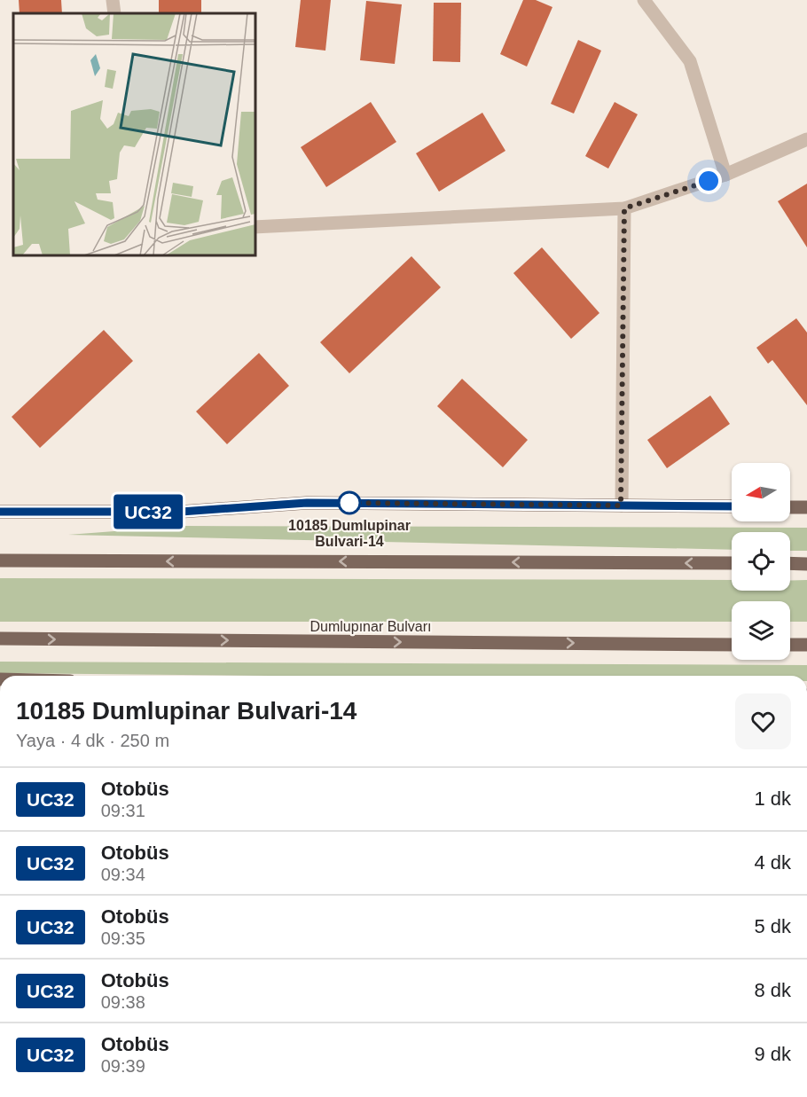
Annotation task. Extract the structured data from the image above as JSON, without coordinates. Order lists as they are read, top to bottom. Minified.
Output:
{"streets":{"main road":["Dumlupınar Bulvarı"]},"places":["10185 Dumlupinar Bulvari-14"],"lines":["bus line UC32"],"north":"left","page":{"on_map":"UC32","heading":["10185 Dumlupinar Bulvari-14","Yaya · 4 dk · 250 m"],"list":[{"mark":"UC32","name":"Otobüs","note":"09:31","value":"1 dk"},{"mark":"UC32","name":"Otobüs","note":"09:34","value":"4 dk"},{"mark":"UC32","name":"Otobüs","note":"09:35","value":"5 dk"},{"mark":"UC32","name":"Otobüs","note":"09:38","value":"8 dk"},{"mark":"UC32","name":"Otobüs","note":"09:39","value":"9 dk"}]}}
